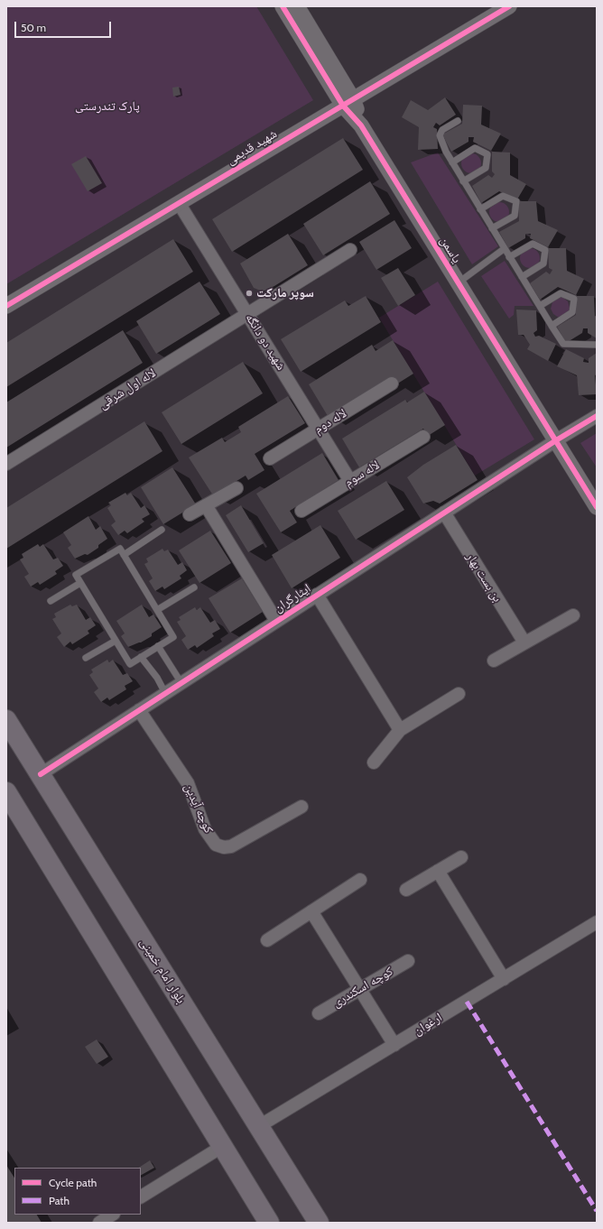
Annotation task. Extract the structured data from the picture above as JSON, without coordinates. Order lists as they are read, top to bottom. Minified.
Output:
{"streets":{"main road":["بلوار امام خمینی"],"street":["شهید قدیمی","یاسمن","شهید دو دانگه","لاله اول شرقی","لاله دوم","لاله سوم","بن بست بهار","ایثارگران","کوچه آیدین","کوچه اسکندری","ارغوان"]},"crossings":[["شهید قدیمی","یاسمن"],["شهید قدیمی","شهید دو دانگه"],["یاسمن","ایثارگران"],["شهید دو دانگه","لاله اول شرقی"],["شهید دو دانگه","لاله دوم"],["شهید دو دانگه","لاله سوم"],["بن بست بهار","ایثارگران"],["ایثارگران","کوچه آیدین"],["ایثارگران","بلوار امام خمینی"],["بلوار امام خمینی","ارغوان"]],"parks":["پارک تندرستی"],"places":["سوپر مارکت"],"legend":["Cycle path","Path"],"scale_bar":"50 m"}
